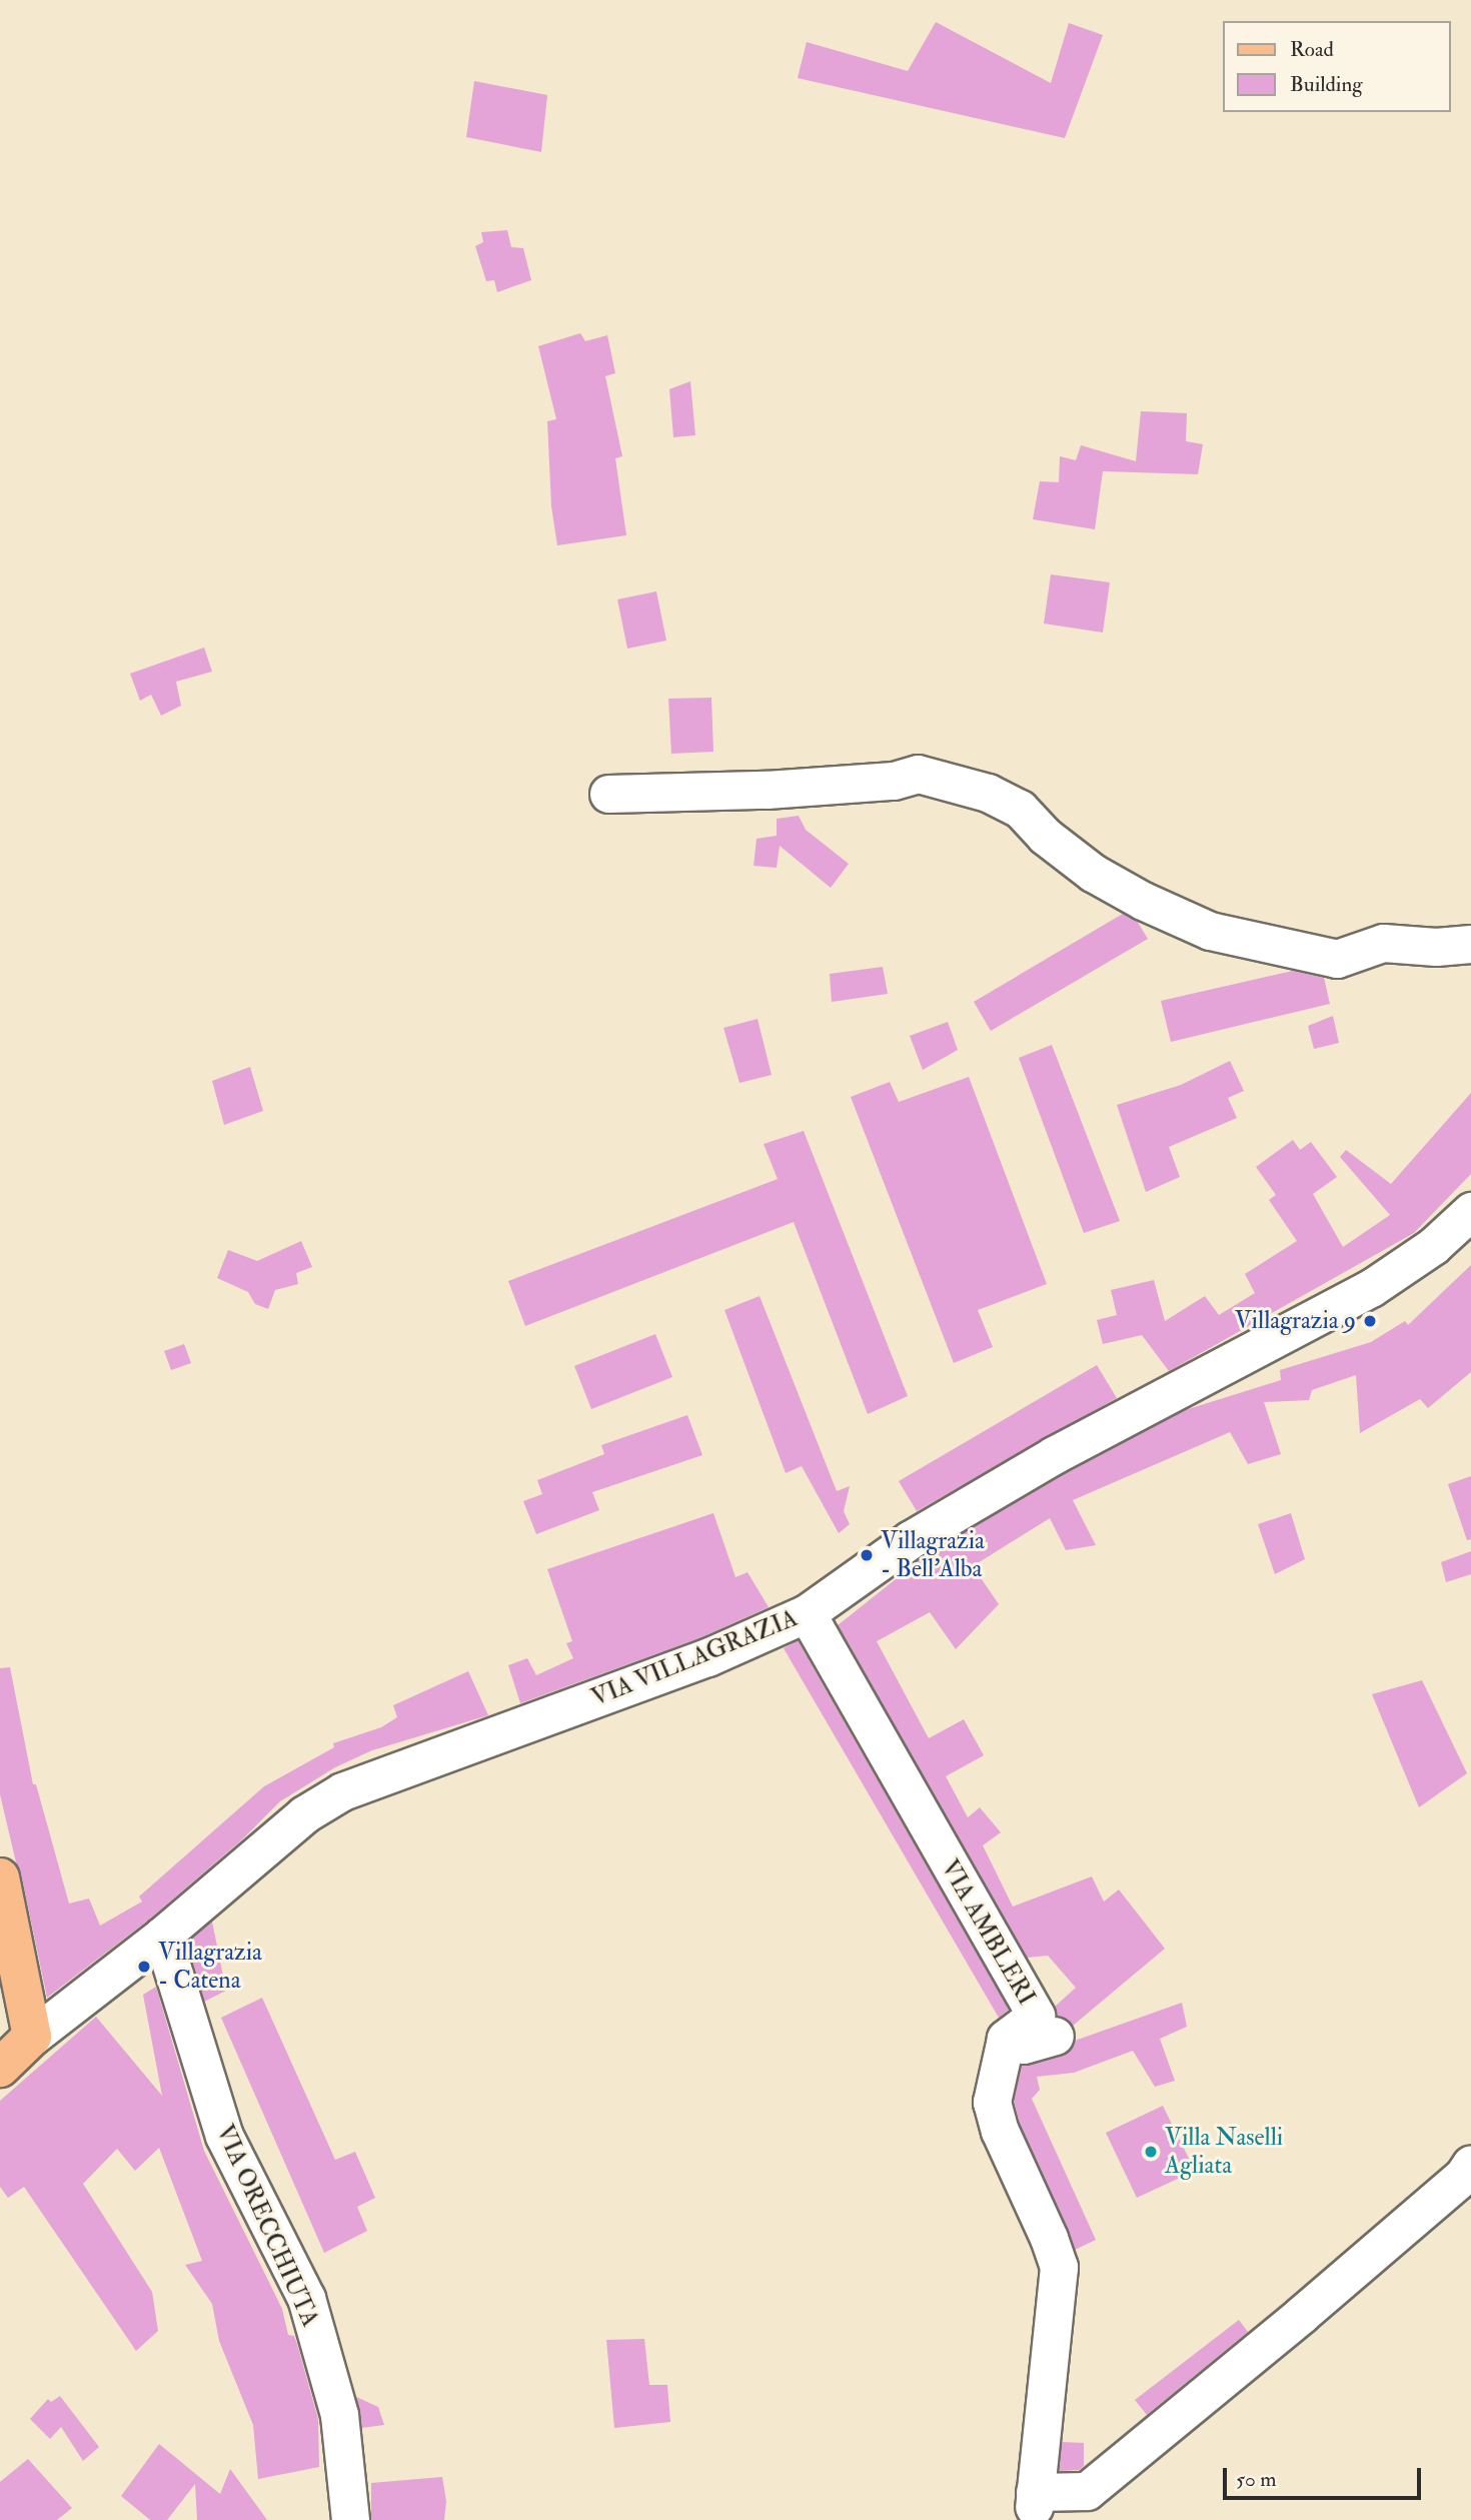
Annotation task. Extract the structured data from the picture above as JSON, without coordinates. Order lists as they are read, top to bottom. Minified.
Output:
{"streets":{"street":["VIA VILLAGRAZIA","VIA AMBLERI","VIA ORECCHIUTA"]},"crossings":[["VIA VILLAGRAZIA","VIA AMBLERI"],["VIA VILLAGRAZIA","VIA ORECCHIUTA"]],"places":["Villagrazia 9","Villagrazia - Bell'Alba","Villagrazia - Catena","Villa Naselli Agliata"],"legend":["Road","Building"],"scale_bar":"50 m"}
